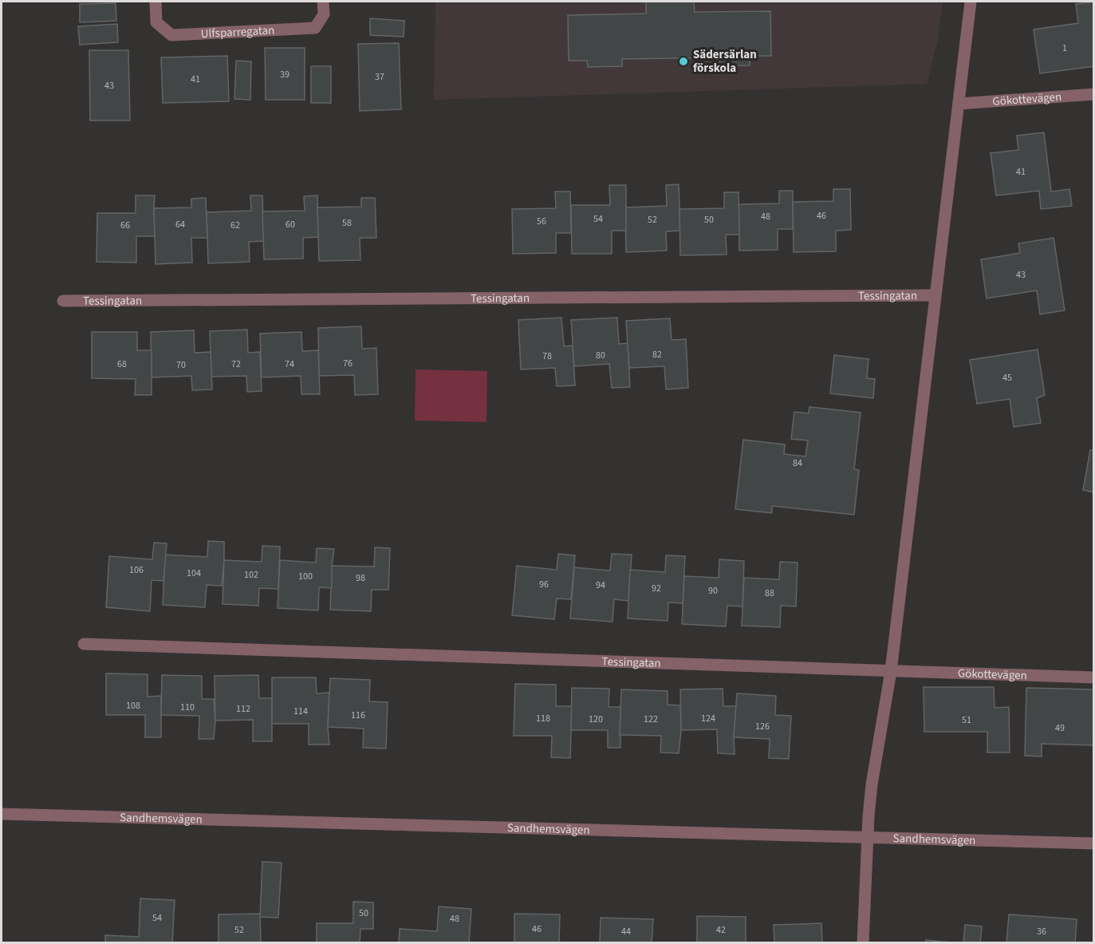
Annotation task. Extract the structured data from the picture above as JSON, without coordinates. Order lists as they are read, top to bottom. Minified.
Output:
{"streets":{"street":["Ulfsparregatan","Gökottevägen","Tessingatan","Sandhemsvägen"]},"crossings":[["Gökottevägen","Tessingatan"]],"places":["Sädersärlan förskola"],"house_numbers":["1","39","37","41","43","41","46","48","54","52","50","56","58","64","60","66","62","43","82","80","78","76","68","72","74","70","45","84","106","104","102","100","98","96","94","92","90","88","108","110","112","114","116","118","124","120","122","51","126","49","50","54","48","46","52","42","44","36"]}
